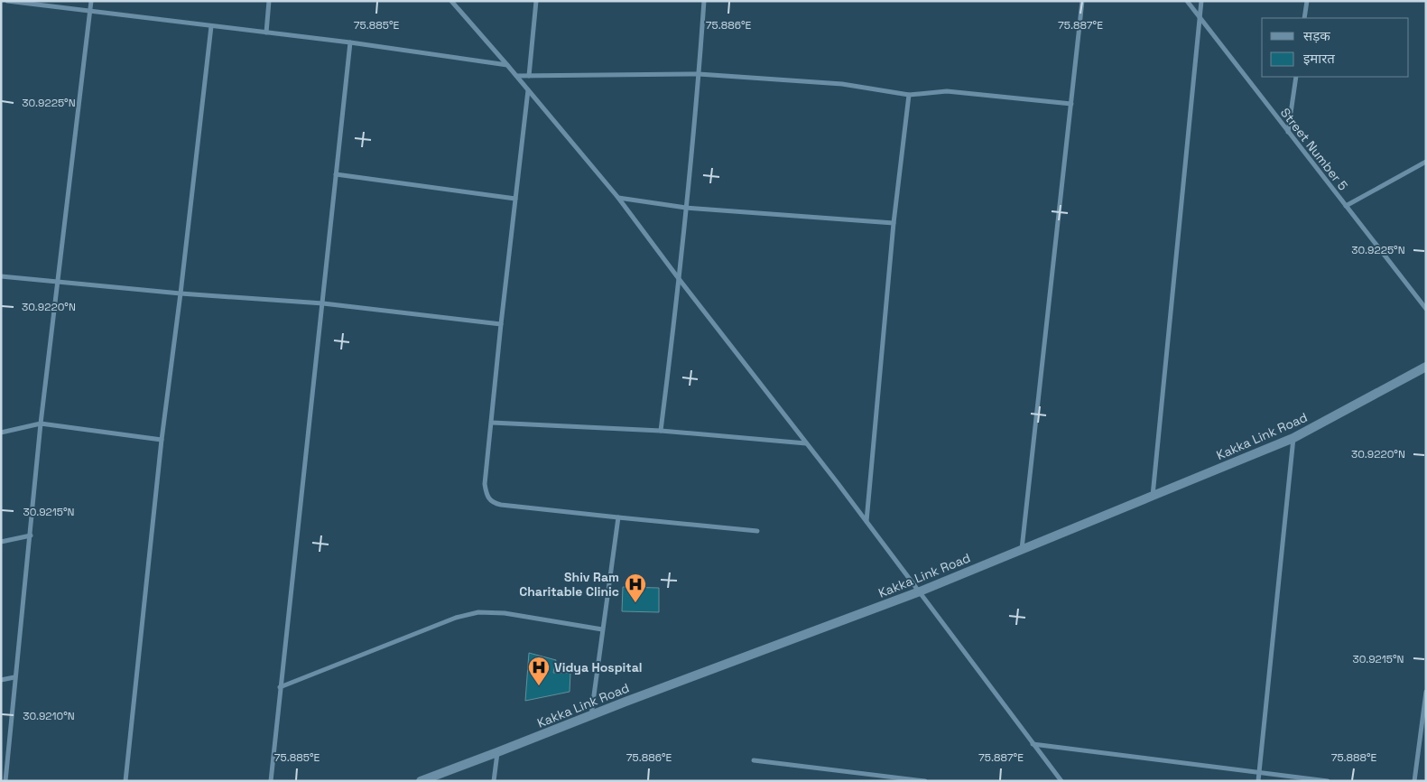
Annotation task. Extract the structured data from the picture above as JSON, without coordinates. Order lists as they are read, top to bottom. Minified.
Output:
{"streets":{"street":["Street Number 5","Kakka Link Road"]},"places":{"hospital":["Shiv Ram Charitable Clinic","Vidya Hospital"]},"legend":["सड़क","इमारत"],"coordinates":["75.885°E","75.886°E","75.887°E","30.9225°N","30.9220°N","30.9215°N","30.9210°N","75.888°E"]}
